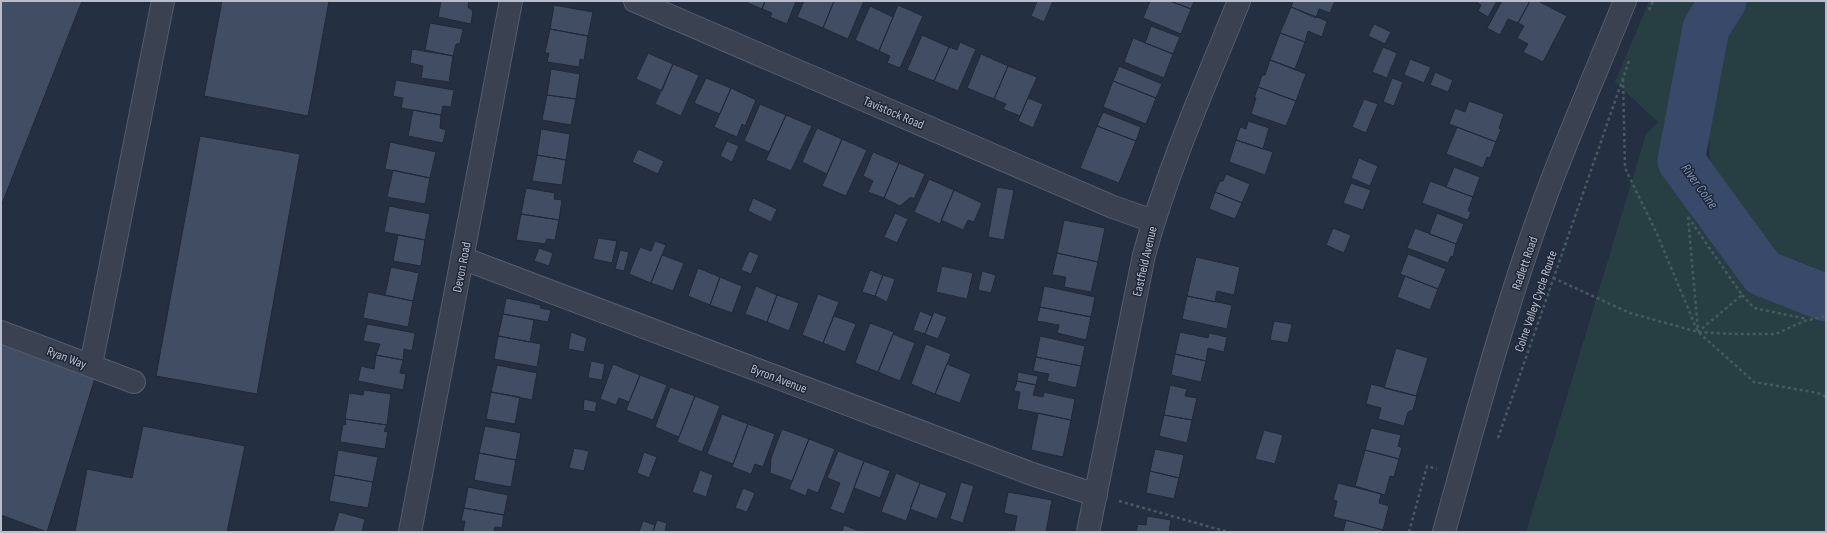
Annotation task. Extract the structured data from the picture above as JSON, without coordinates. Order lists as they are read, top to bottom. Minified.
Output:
{"streets":{"street":["Tavistock Road","Eastfield Avenue","Radlett Road","Devon Road","Ryan Way","Byron Avenue"],"path":["Colne Valley Cycle Route"]},"crossings":[["Tavistock Road","Eastfield Avenue"],["Eastfield Avenue","Byron Avenue"],["Devon Road","Byron Avenue"]],"water":["River Colne"]}
